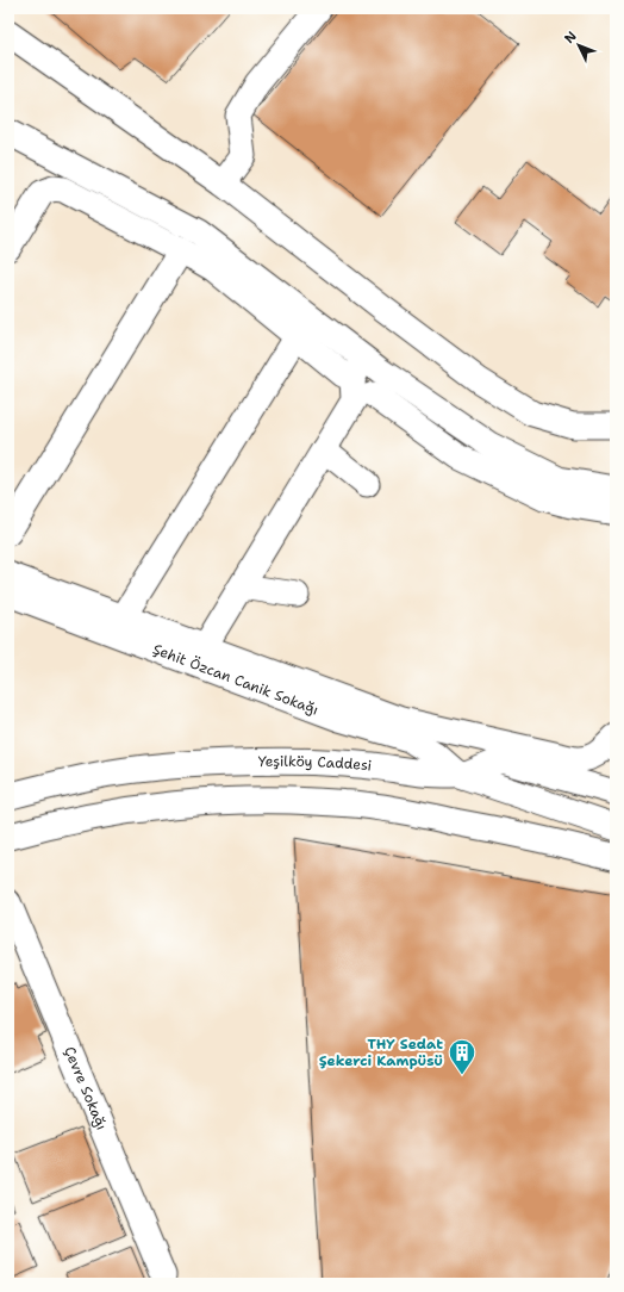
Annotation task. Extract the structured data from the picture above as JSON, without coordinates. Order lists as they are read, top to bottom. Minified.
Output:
{"streets":{"highway":["Yeşilköy Caddesi"],"street":["Şehit Özcan Canik Sokağı","Çevre Sokağı"]},"crossings":[["Şehit Özcan Canik Sokağı","Yeşilköy Caddesi"]],"places":{"building":["THY Sedat Şekerci Kampüsü"]},"north":"top left"}
